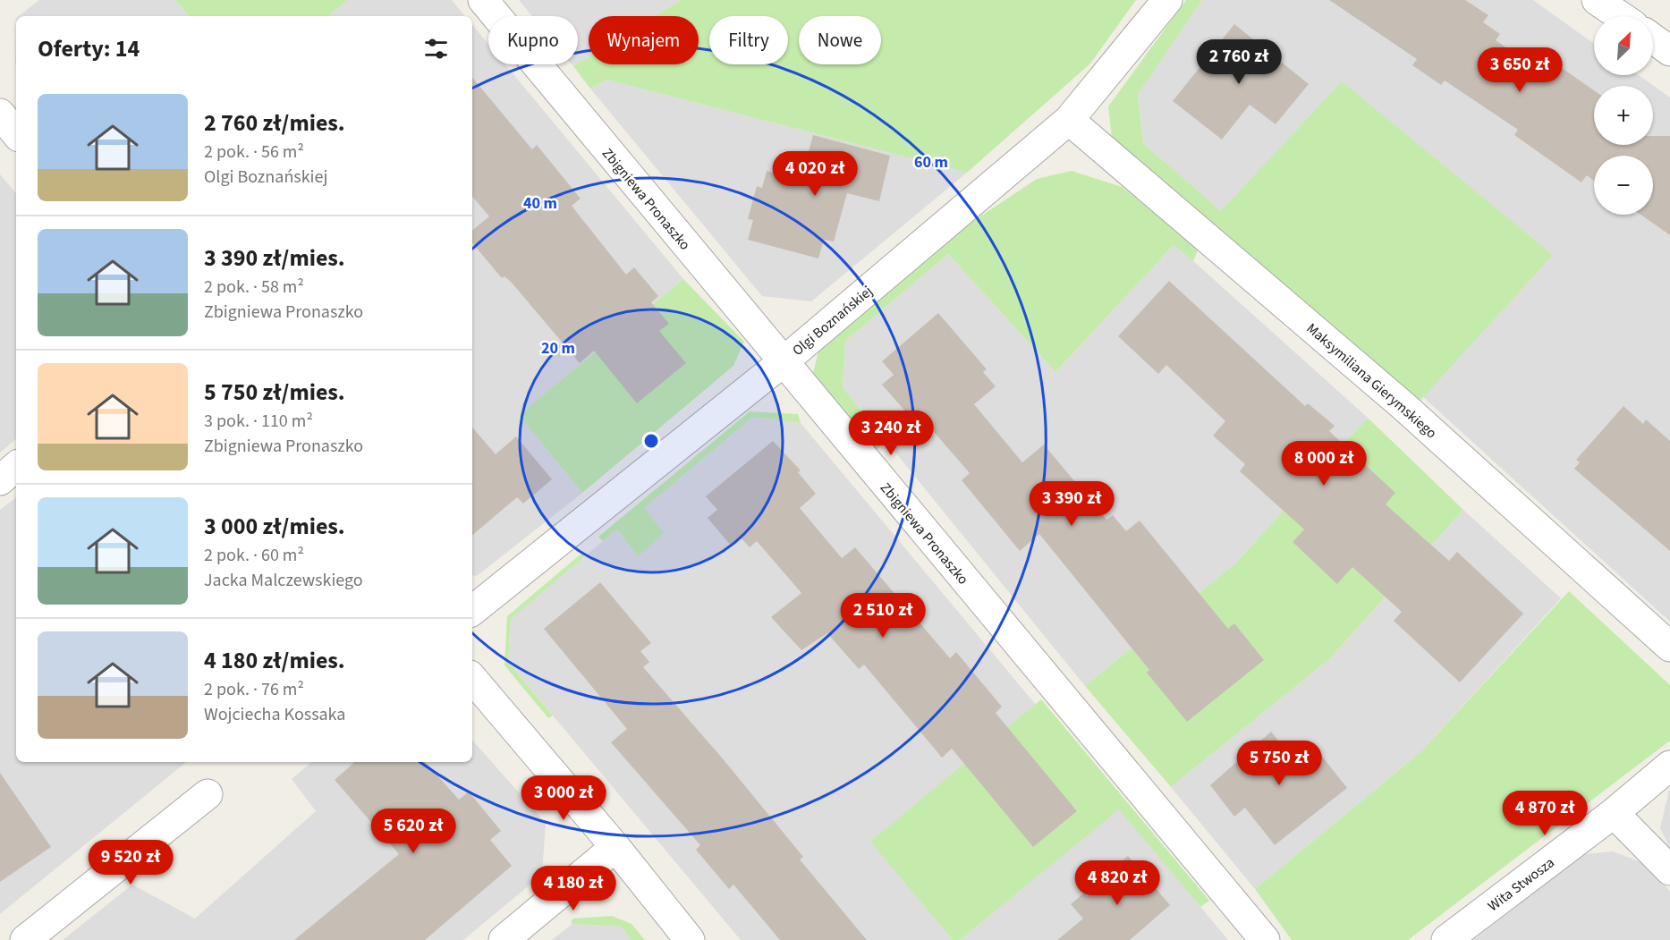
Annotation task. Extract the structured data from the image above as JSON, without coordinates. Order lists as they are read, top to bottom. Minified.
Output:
{"streets":{"street":["Zbigniewa Pronaszko","Olgi Boznańskiej","Maksymiliana Gierymskiego","Wita Stwosza"]},"crossings":[["Zbigniewa Pronaszko","Olgi Boznańskiej"],["Olgi Boznańskiej","Maksymiliana Gierymskiego"]],"north":"top right","page":{"map_buttons":["+","−"],"chip":["Kupno","Wynajem","Filtry","Nowe"],"heading":"Oferty: 14","price":["2 760 zł","3 650 zł","4 020 zł","3 240 zł","8 000 zł","3 390 zł","2 510 zł","5 750 zł","3 000 zł","4 870 zł","5 620 zł","9 520 zł","4 820 zł","4 180 zł"],"list":[{"name":"2 760 zł/mies.","note":"2 pok. · 56 m² · Olgi Boznańskiej"},{"name":"3 390 zł/mies.","note":"2 pok. · 58 m² · Zbigniewa Pronaszko"},{"name":"5 750 zł/mies.","note":"3 pok. · 110 m² · Zbigniewa Pronaszko"},{"name":"3 000 zł/mies.","note":"2 pok. · 60 m² · Jacka Malczewskiego"},{"name":"4 180 zł/mies.","note":"2 pok. · 76 m² · Wojciecha Kossaka"}]},"rings":["60 m","40 m","20 m"]}
